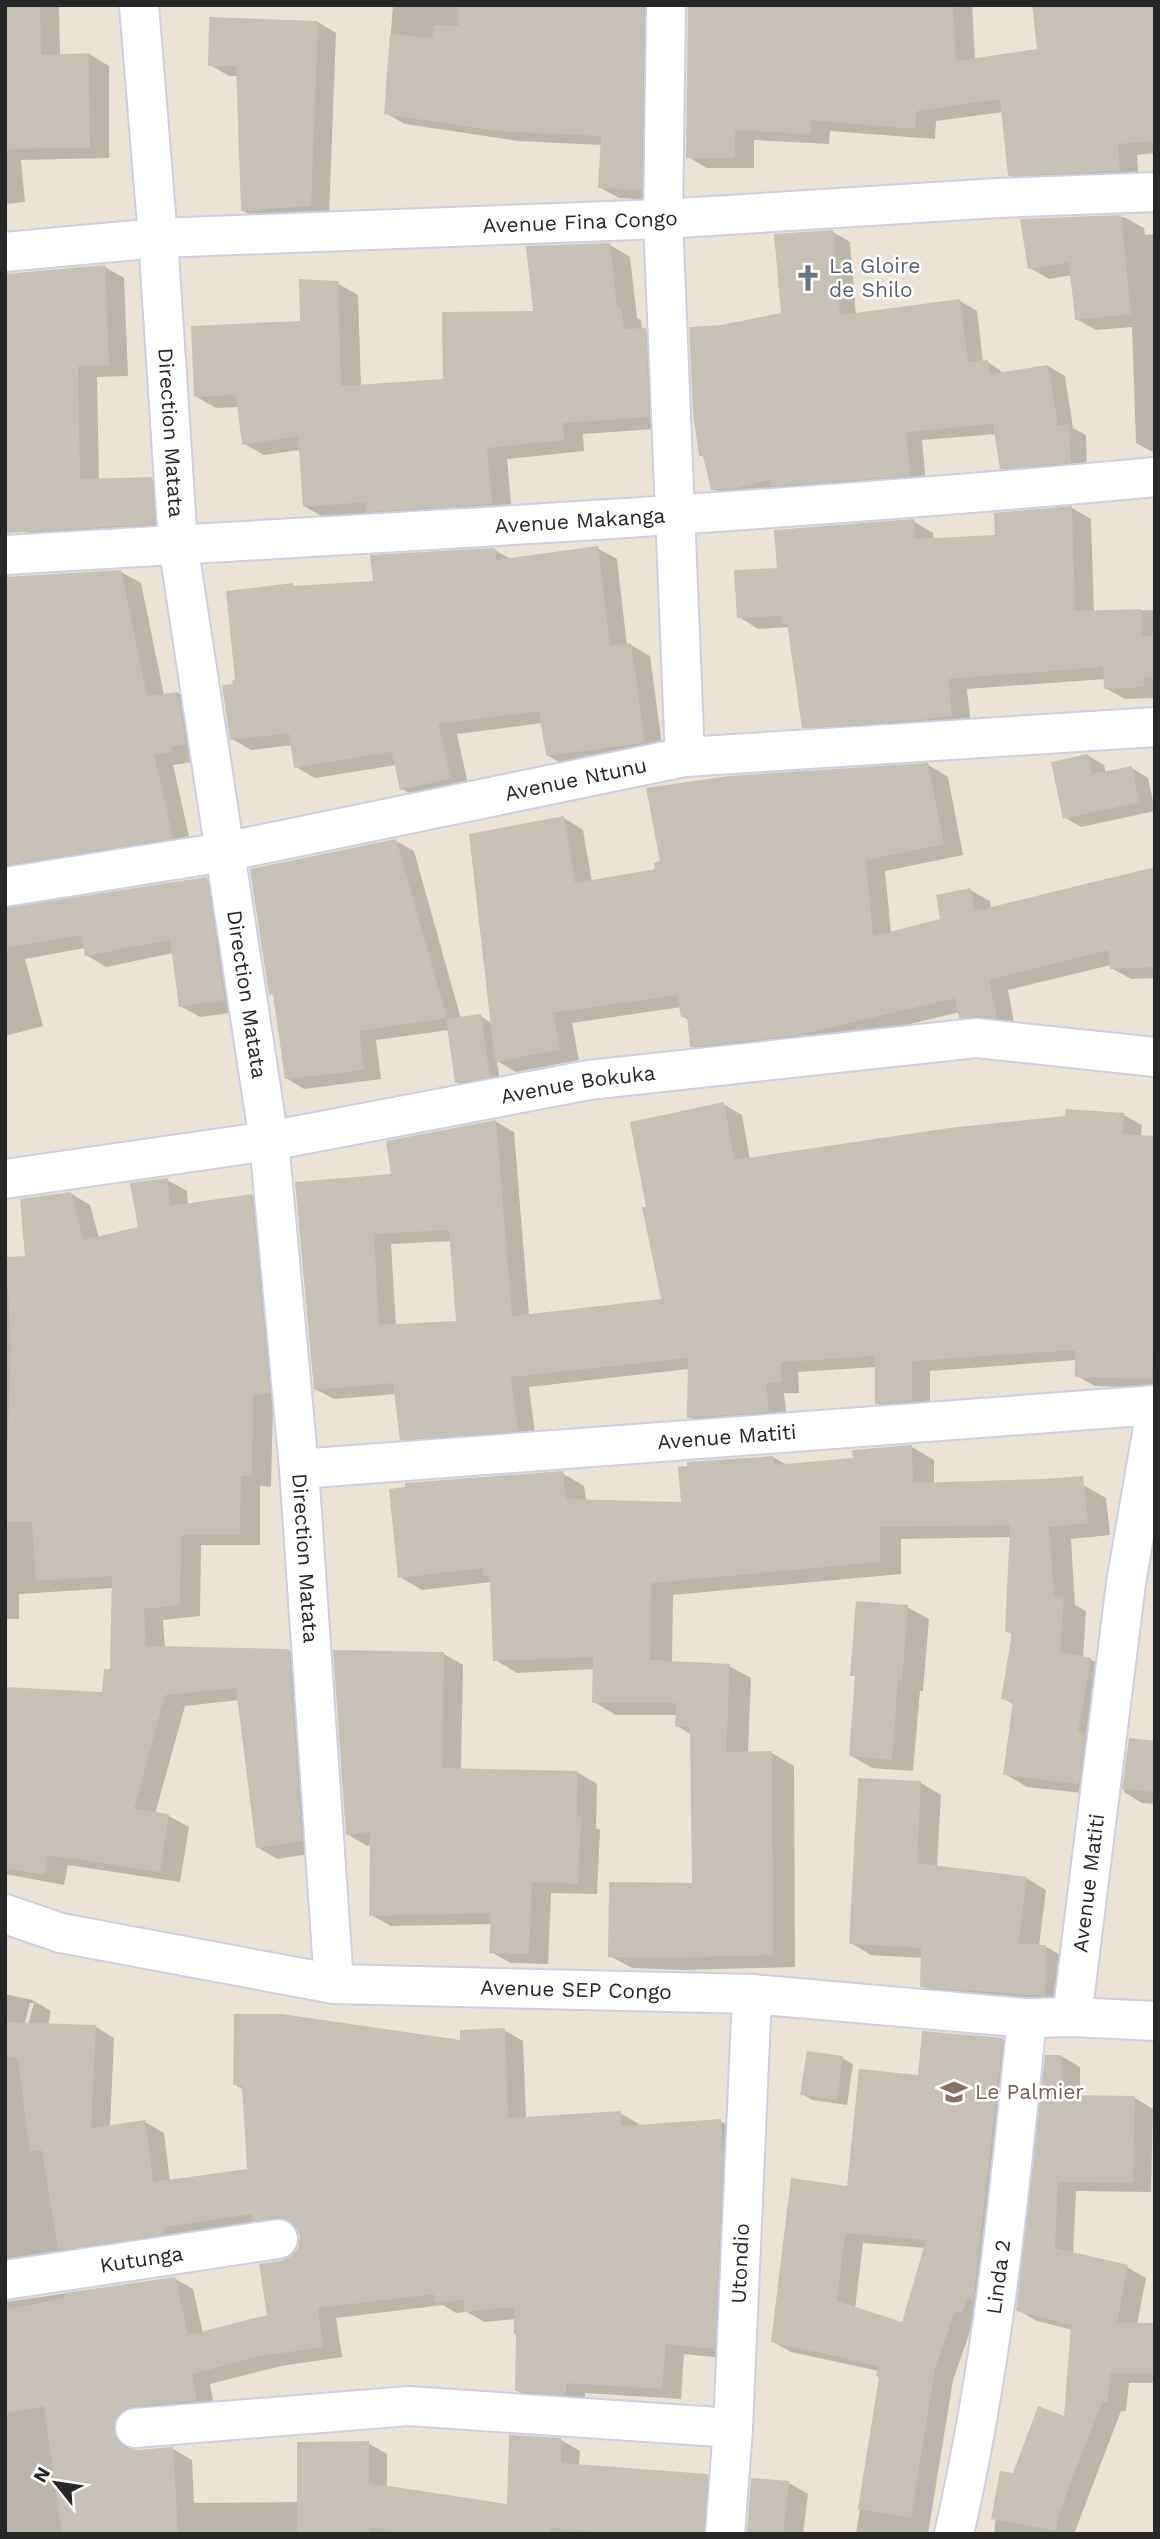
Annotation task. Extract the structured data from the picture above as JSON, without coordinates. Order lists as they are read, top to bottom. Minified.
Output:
{"streets":{"street":["Avenue Fina Congo","Direction Matata","Avenue Makanga","Avenue Ntunu","Avenue Bokuka","Avenue Matiti","Avenue SEP Congo","Kutunga","Utondio","Linda 2"]},"crossings":[["Avenue Fina Congo","Direction Matata"],["Direction Matata","Avenue Makanga"],["Direction Matata","Avenue Ntunu"],["Direction Matata","Avenue Bokuka"],["Direction Matata","Avenue Matiti"],["Direction Matata","Avenue SEP Congo"],["Avenue Matiti","Avenue SEP Congo"],["Avenue SEP Congo","Utondio"],["Avenue SEP Congo","Linda 2"]],"places":{"church":["La Gloire de Shilo"],"school or university":["Le Palmier"]},"north":"top left"}
